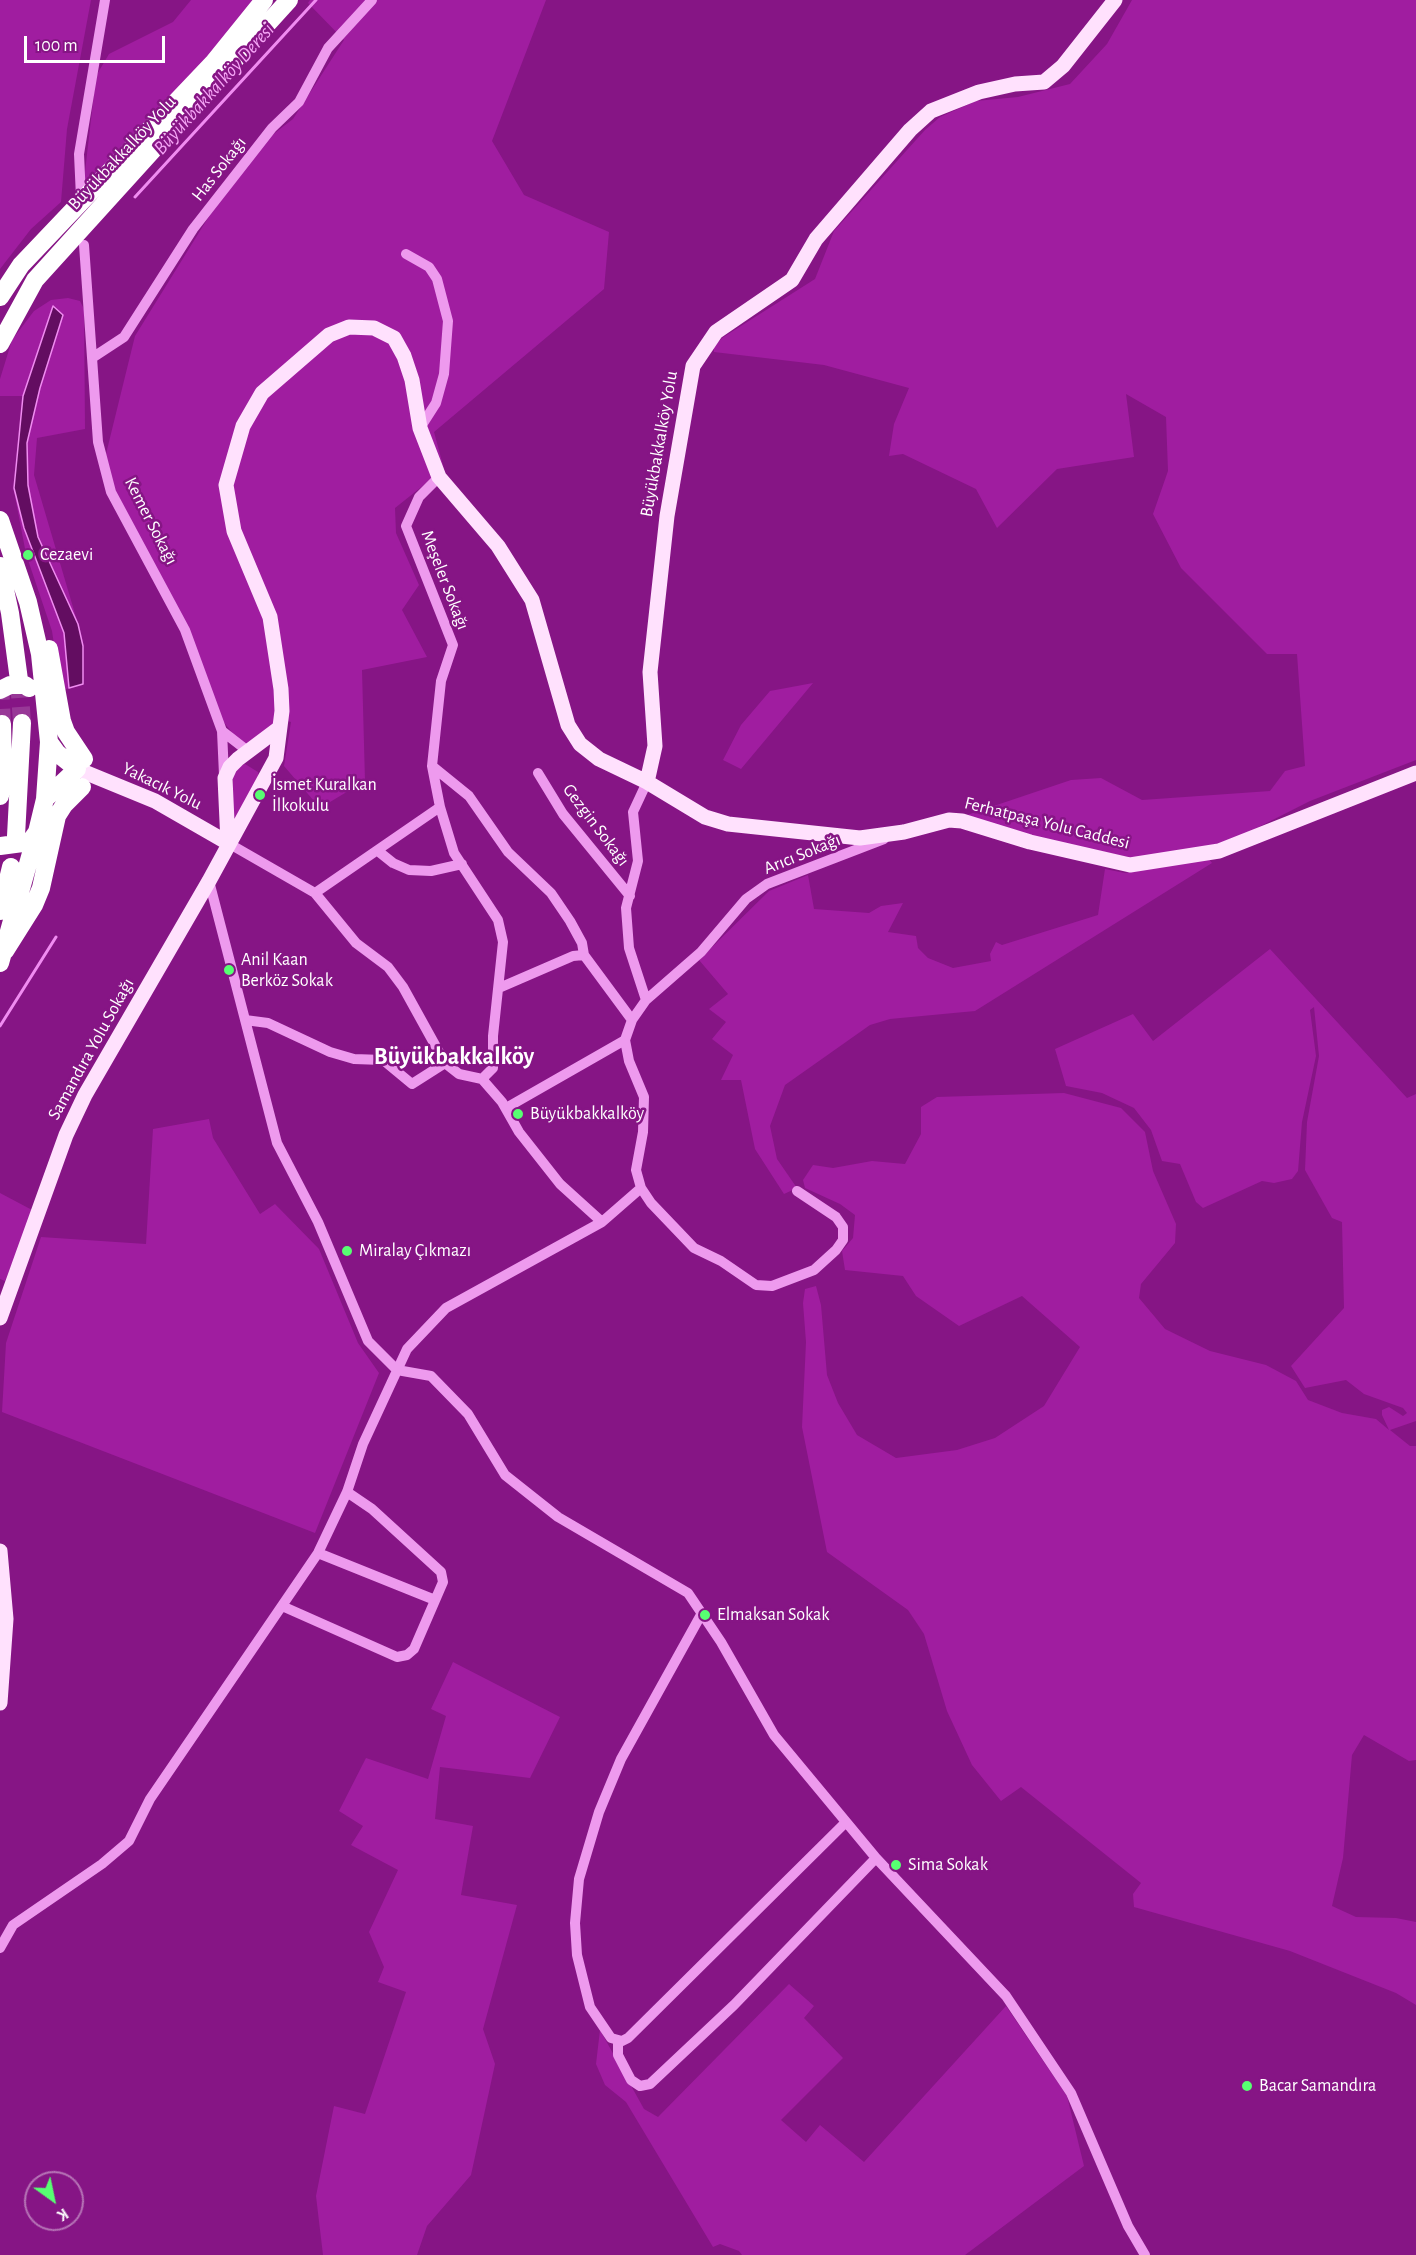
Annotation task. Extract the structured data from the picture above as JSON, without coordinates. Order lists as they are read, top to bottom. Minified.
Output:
{"streets":{"highway":["Büyükbakkalköy Yolu"],"main road":["Kemer Sokağı","Yakacık Yolu","Ferhatpaşa Yolu Caddesi","Samandıra Yolu Sokağı"],"street":["Has Sokağı","Meşeler Sokağı","Gezgin Sokağı","Arıcı Sokağı"]},"crossings":[["Büyükbakkalköy Yolu","Ferhatpaşa Yolu Caddesi"],["Has Sokağı","Kemer Sokağı"],["Kemer Sokağı","Yakacık Yolu"],["Kemer Sokağı","Ferhatpaşa Yolu Caddesi"],["Kemer Sokağı","Samandıra Yolu Sokağı"],["Meşeler Sokağı","Ferhatpaşa Yolu Caddesi"],["Yakacık Yolu","Ferhatpaşa Yolu Caddesi"],["Yakacık Yolu","Samandıra Yolu Sokağı"],["Ferhatpaşa Yolu Caddesi","Arıcı Sokağı"],["Ferhatpaşa Yolu Caddesi","Samandıra Yolu Sokağı"]],"districts":["Büyükbakkalköy"],"water":["Büyükbakkalköy Deresi"],"places":["Cezaevi","İsmet Kuralkan İlkokulu","Anil Kaan Berköz Sokak","Büyükbakkalköy","Miralay Çıkmazı","Elmaksan Sokak","Sima Sokak","Bacar Samandıra"],"scale_bar":"100 m","north":"bottom right"}
